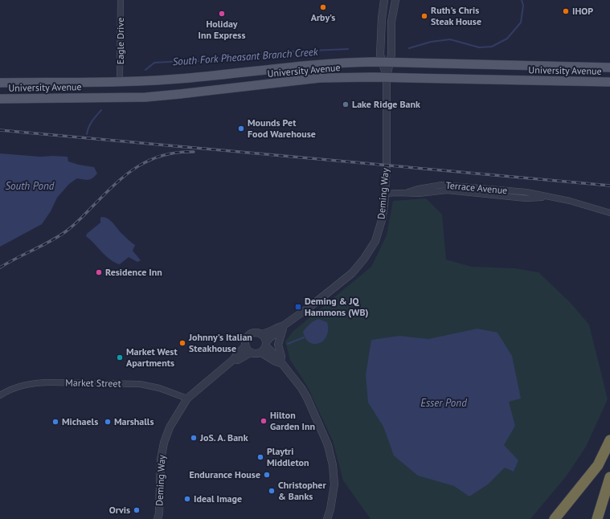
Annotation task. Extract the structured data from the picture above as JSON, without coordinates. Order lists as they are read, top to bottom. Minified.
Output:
{"streets":{"main road":["University Avenue"],"street":["Eagle Drive","Terrace Avenue","Deming Way","Market Street"]},"crossings":[["Eagle Drive","University Avenue"],["University Avenue","Deming Way"],["Terrace Avenue","Deming Way"],["Deming Way","Market Street"]],"water":["South Fork Pheasant Branch Creek","South Pond","Esser Pond"],"places":{"other":["Arby's","IHOP","Holiday Inn Express","Ruth's Chris Steak House","Lake Ridge Bank","Mounds Pet Food Warehouse","Residence Inn","Johnny's Italian Steakhouse","Market West Apartments","Hilton Garden Inn","Michaels","Marshalls","JoS. A. Bank","Playtri Middleton","Endurance House","Christopher & Banks","Ideal Image","Orvis"],"transit":["Deming & JQ Hammons (WB)"]}}
